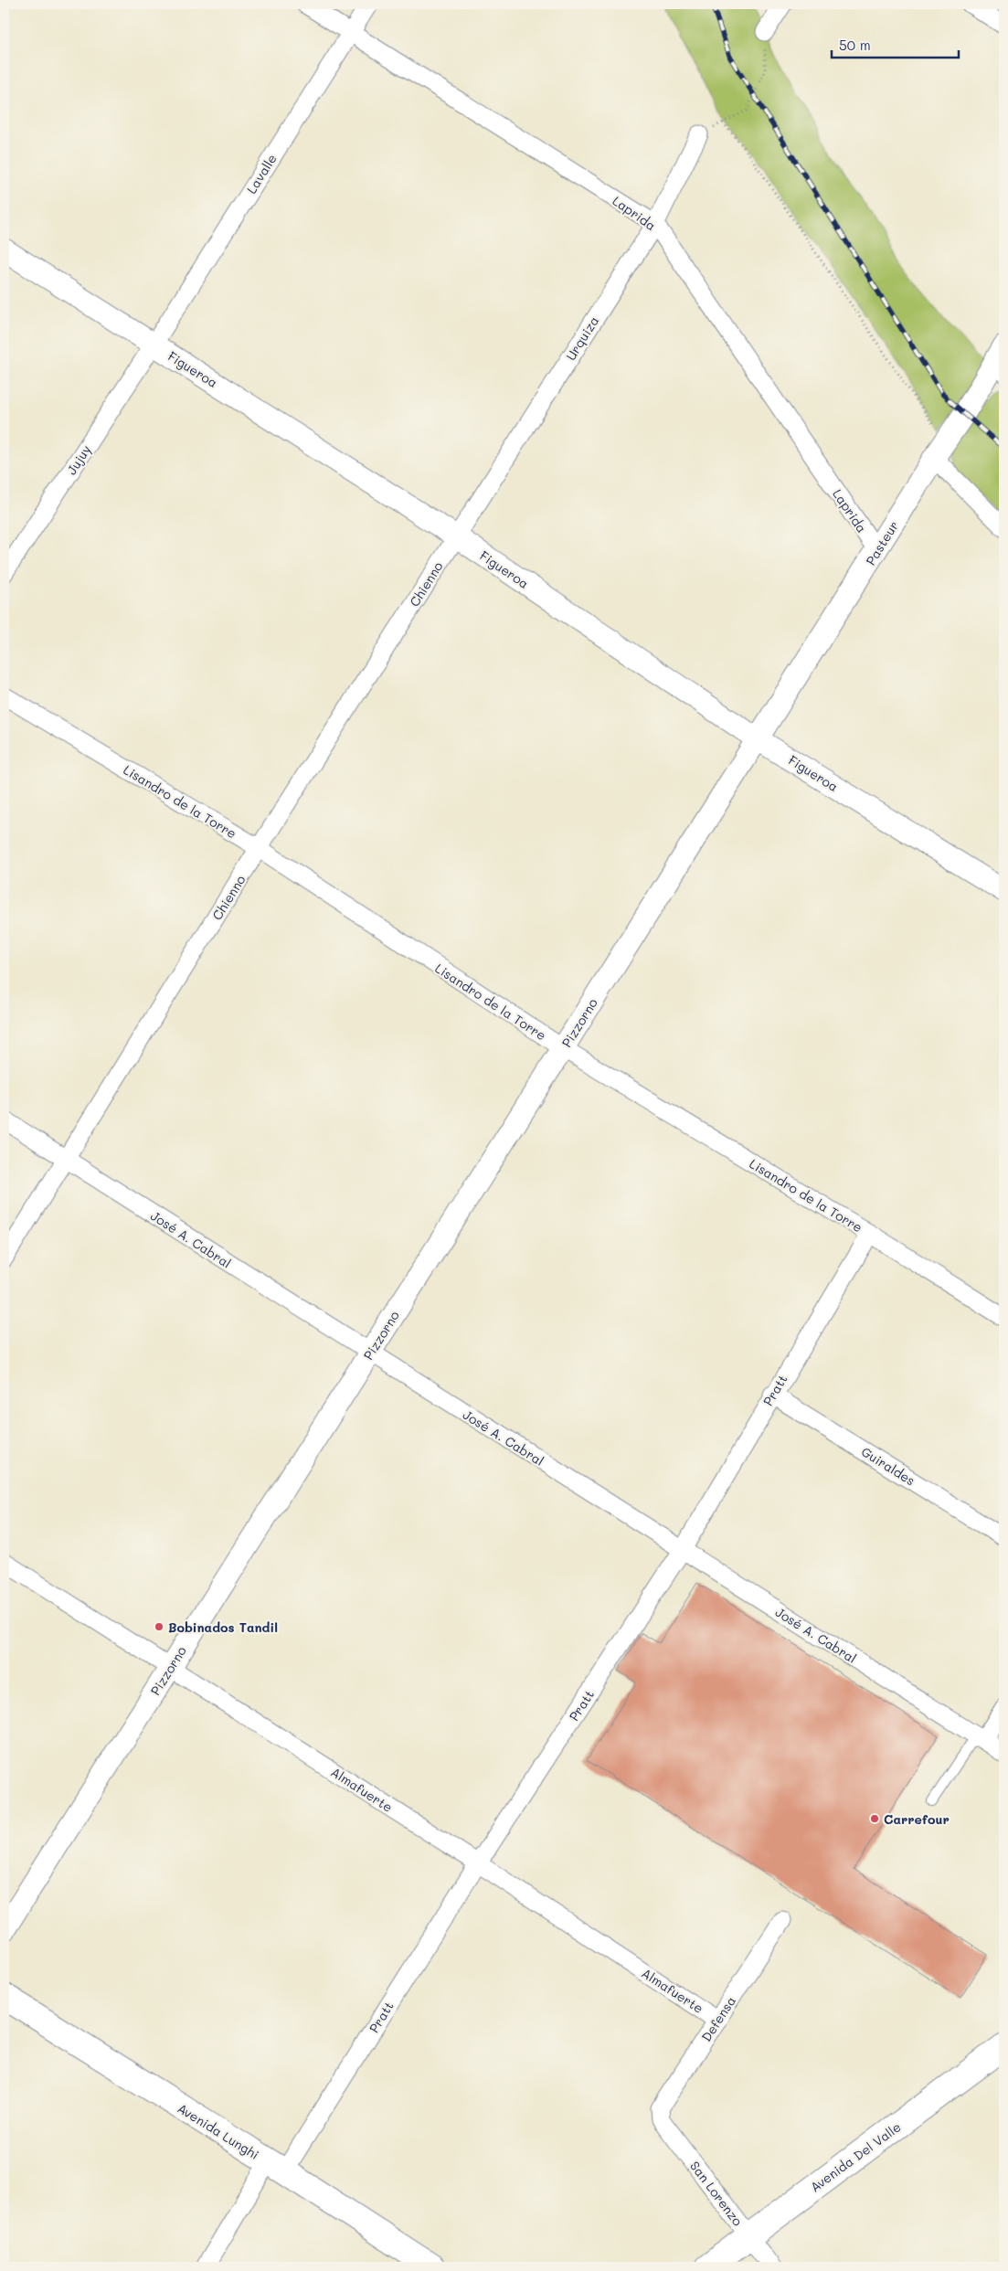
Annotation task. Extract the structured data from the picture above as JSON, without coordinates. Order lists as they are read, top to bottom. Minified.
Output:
{"streets":{"main road":["Avenida Lunghi","Avenida Del Valle"],"street":["Lavalle","Laprida","Urquiza","Figueroa","Jujuy","Pasteur","Chienno","Lisandro de la Torre","Pizzorno","José A. Cabral","Pratt","Guiraldes","Almafuerte","Defensa","San Lorenzo"]},"crossings":[["Lavalle","Laprida"],["Lavalle","Figueroa"],["Lavalle","Jujuy"],["Laprida","Urquiza"],["Laprida","Pasteur"],["Urquiza","Figueroa"],["Urquiza","Chienno"],["Figueroa","Jujuy"],["Figueroa","Pasteur"],["Figueroa","Chienno"],["Figueroa","Pizzorno"],["Pasteur","Pizzorno"],["Chienno","Lisandro de la Torre"],["Chienno","José A. Cabral"],["Lisandro de la Torre","Pizzorno"],["Lisandro de la Torre","Pratt"],["Pizzorno","José A. Cabral"],["Pizzorno","Almafuerte"],["José A. Cabral","Pratt"],["Pratt","Guiraldes"],["Pratt","Almafuerte"],["Pratt","Avenida Lunghi"],["Almafuerte","Defensa"],["Defensa","San Lorenzo"],["Avenida Del Valle","San Lorenzo"]],"places":["Bobinados Tandil","Carrefour"],"scale_bar":"50 m"}
